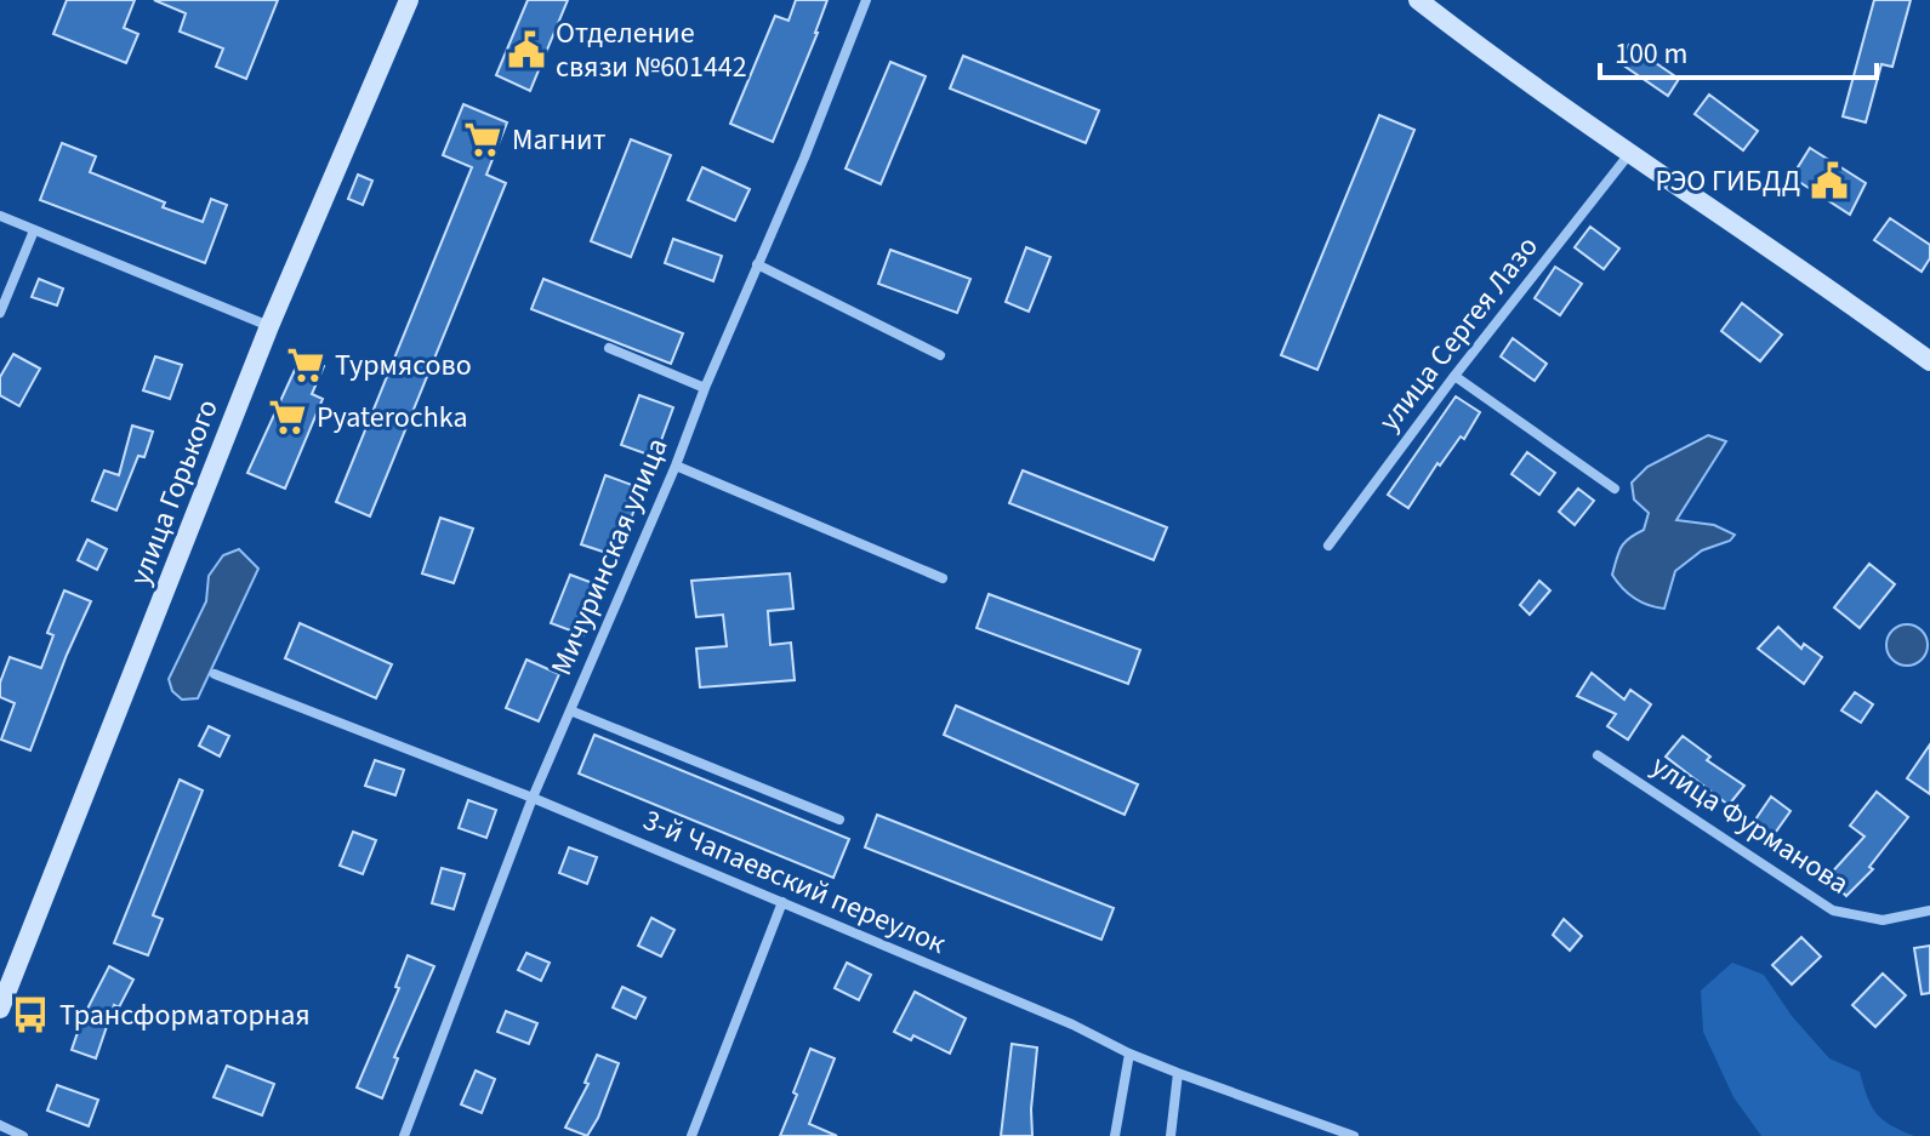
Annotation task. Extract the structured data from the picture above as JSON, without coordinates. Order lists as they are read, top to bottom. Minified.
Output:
{"streets":{"main road":["улица Горького"],"street":["улица Сергея Лазо","Мичуринская улица","улица Фурманова","3-й Чапаевский переулок"]},"crossings":[["Мичуринская улица","3-й Чапаевский переулок"]],"places":{"public building":["Отделение связи №601442","РЭО ГИБДД"],"supermarket":["Магнит","Турмясово","Pyaterochka"],"bus stop":["Трансформаторная"]},"scale_bar":"100 m"}
